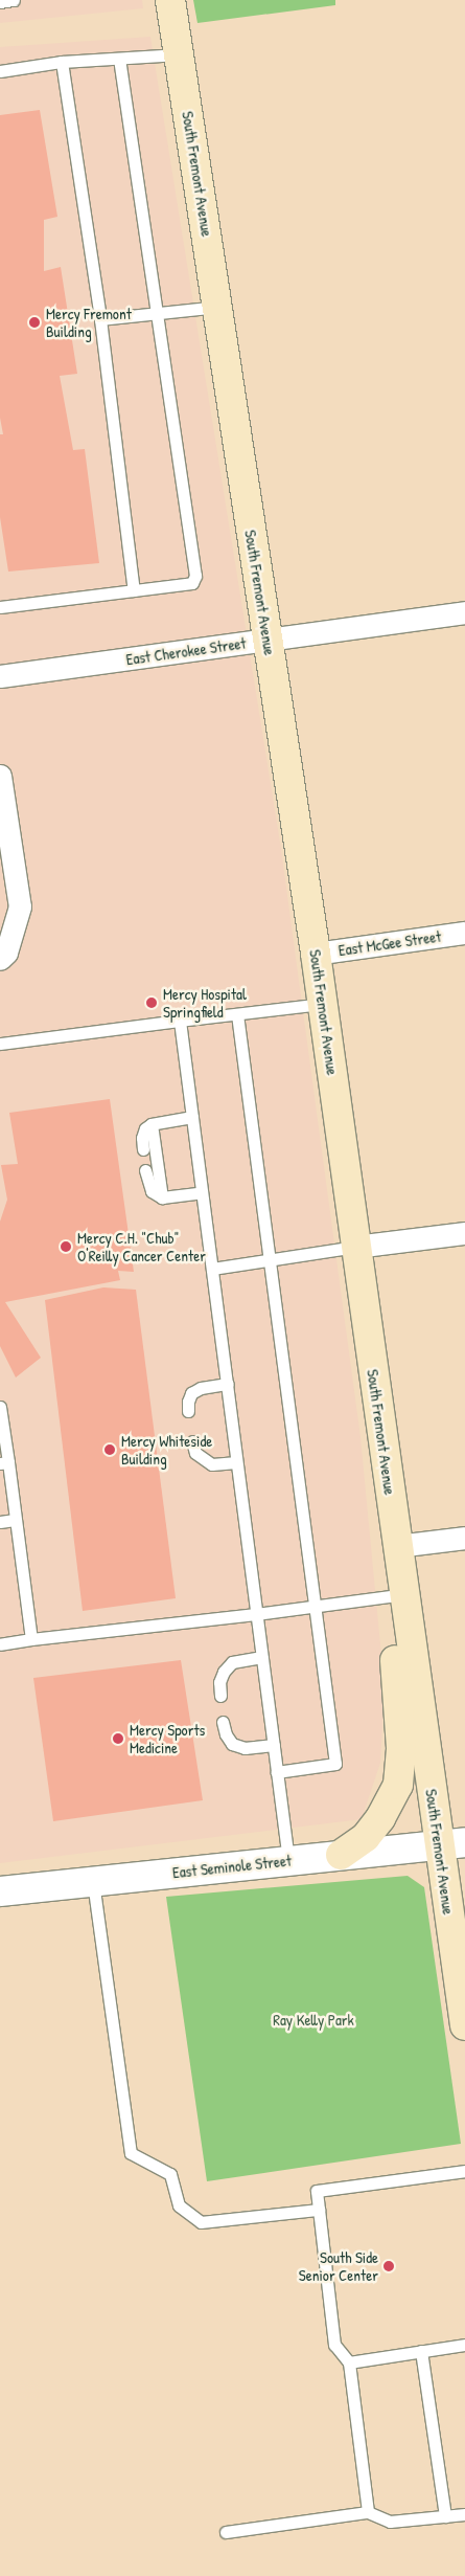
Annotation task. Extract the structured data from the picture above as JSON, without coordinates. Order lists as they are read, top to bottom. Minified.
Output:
{"streets":{"main road":["South Fremont Avenue"],"street":["East Cherokee Street","East McGee Street","East Seminole Street"]},"crossings":[["South Fremont Avenue","East Cherokee Street"],["South Fremont Avenue","East McGee Street"],["South Fremont Avenue","East Seminole Street"]],"parks":["Ray Kelly Park"],"places":["Mercy Fremont Building","Mercy Hospital Springfield","Mercy C.H. \"Chub\" O'Reilly Cancer Center","Mercy Whiteside Building","Mercy Sports Medicine","South Side Senior Center"]}
